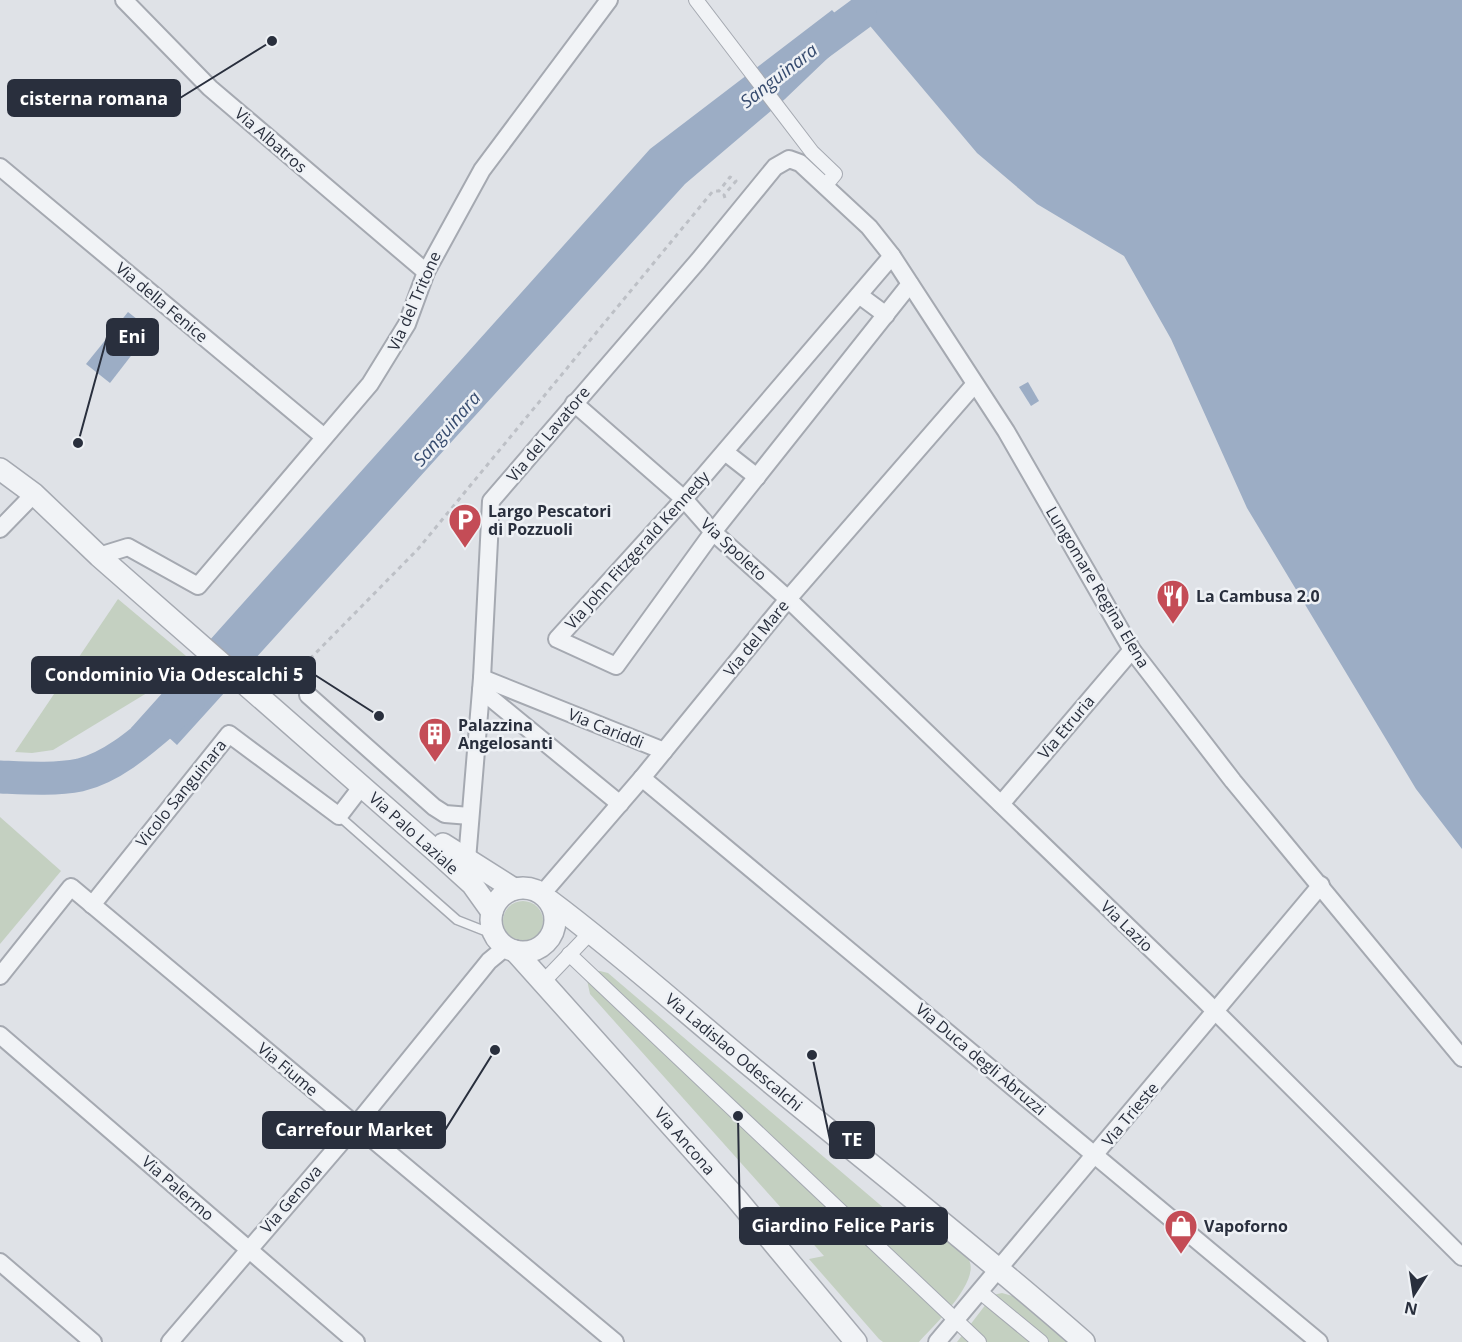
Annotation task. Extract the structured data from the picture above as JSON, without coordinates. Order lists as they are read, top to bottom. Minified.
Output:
{"streets":{"street":["Via Albatros","Via del Tritone","Via della Fenice","Via del Lavatore","Via Spoleto","Via John Fitzgerald Kennedy","Lungomare Regina Elena","Via del Mare","Via Etruria","Via Cariddi","Vicolo Sanguinara","Via Palo Laziale","Via Lazio","Via Ladislao Odescalchi","Via Duca degli Abruzzi","Via Fiume","Via Trieste","Via Ancona","Via Palermo","Via Genova"]},"crossings":[["Via Albatros","Via del Tritone"],["Via del Tritone","Via della Fenice"],["Via del Lavatore","Via Spoleto"],["Via del Lavatore","Lungomare Regina Elena"],["Via del Lavatore","Via Cariddi"],["Via del Lavatore","Via Palo Laziale"],["Via Spoleto","Via John Fitzgerald Kennedy"],["Via Spoleto","Via del Mare"],["Via Spoleto","Via Lazio"],["Via John Fitzgerald Kennedy","Lungomare Regina Elena"],["Lungomare Regina Elena","Via del Mare"],["Lungomare Regina Elena","Via Etruria"],["Lungomare Regina Elena","Via Trieste"],["Via del Mare","Via Cariddi"],["Via del Mare","Via Palo Laziale"],["Via del Mare","Via Lazio"],["Via del Mare","Via Ladislao Odescalchi"],["Via del Mare","Via Duca degli Abruzzi"],["Via del Mare","Via Ancona"],["Via del Mare","Via Genova"],["Via Etruria","Via Lazio"],["Vicolo Sanguinara","Via Fiume"],["Via Palo Laziale","Via Ladislao Odescalchi"],["Via Palo Laziale","Via Ancona"],["Via Palo Laziale","Via Genova"],["Via Lazio","Via Trieste"],["Via Ladislao Odescalchi","Via Trieste"],["Via Ladislao Odescalchi","Via Ancona"],["Via Ladislao Odescalchi","Via Genova"],["Via Duca degli Abruzzi","Via Trieste"],["Via Fiume","Via Genova"],["Via Ancona","Via Genova"],["Via Palermo","Via Genova"]],"water":["Sanguinara"],"places":{"other":["cisterna romana","Eni","Condominio Via Odescalchi 5","Carrefour Market","TE","Giardino Felice Paris"],"parking":["Largo Pescatori di Pozzuoli"],"restaurant":["La Cambusa 2.0"],"building":["Palazzina Angelosanti"],"shop":["Vapoforno"]},"north":"bottom"}
